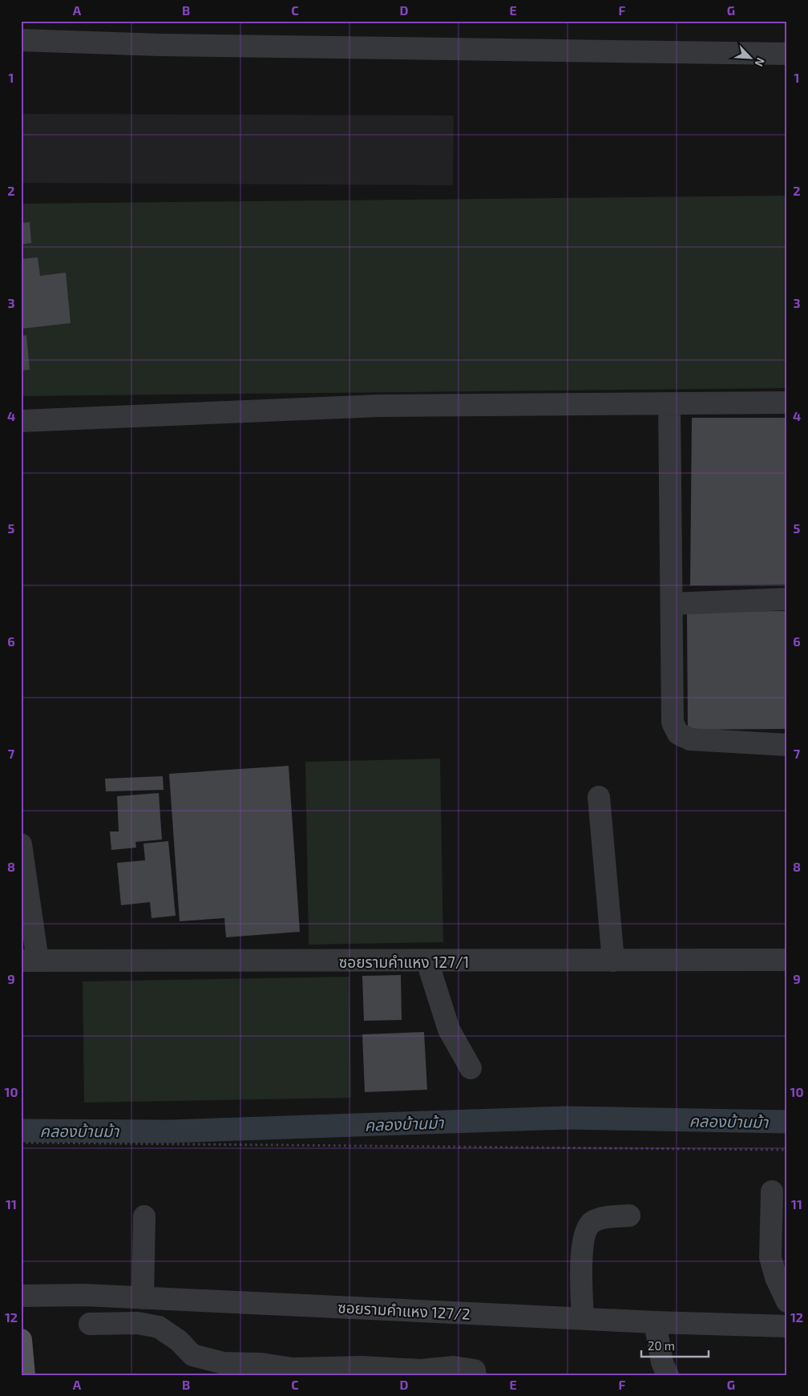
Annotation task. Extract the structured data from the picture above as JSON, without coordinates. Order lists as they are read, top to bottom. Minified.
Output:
{"streets":{"street":["ซอยรามคำแหง 127/1","ซอยรามคำแหง 127/2"]},"water":["คลองบ้านม้า"],"scale_bar":"20 m","north":"bottom right","grid":{"columns":["A","B","C","D","E","F","G"],"rows":["1","2","3","4","5","6","7","8","9","10","11","12"]}}
